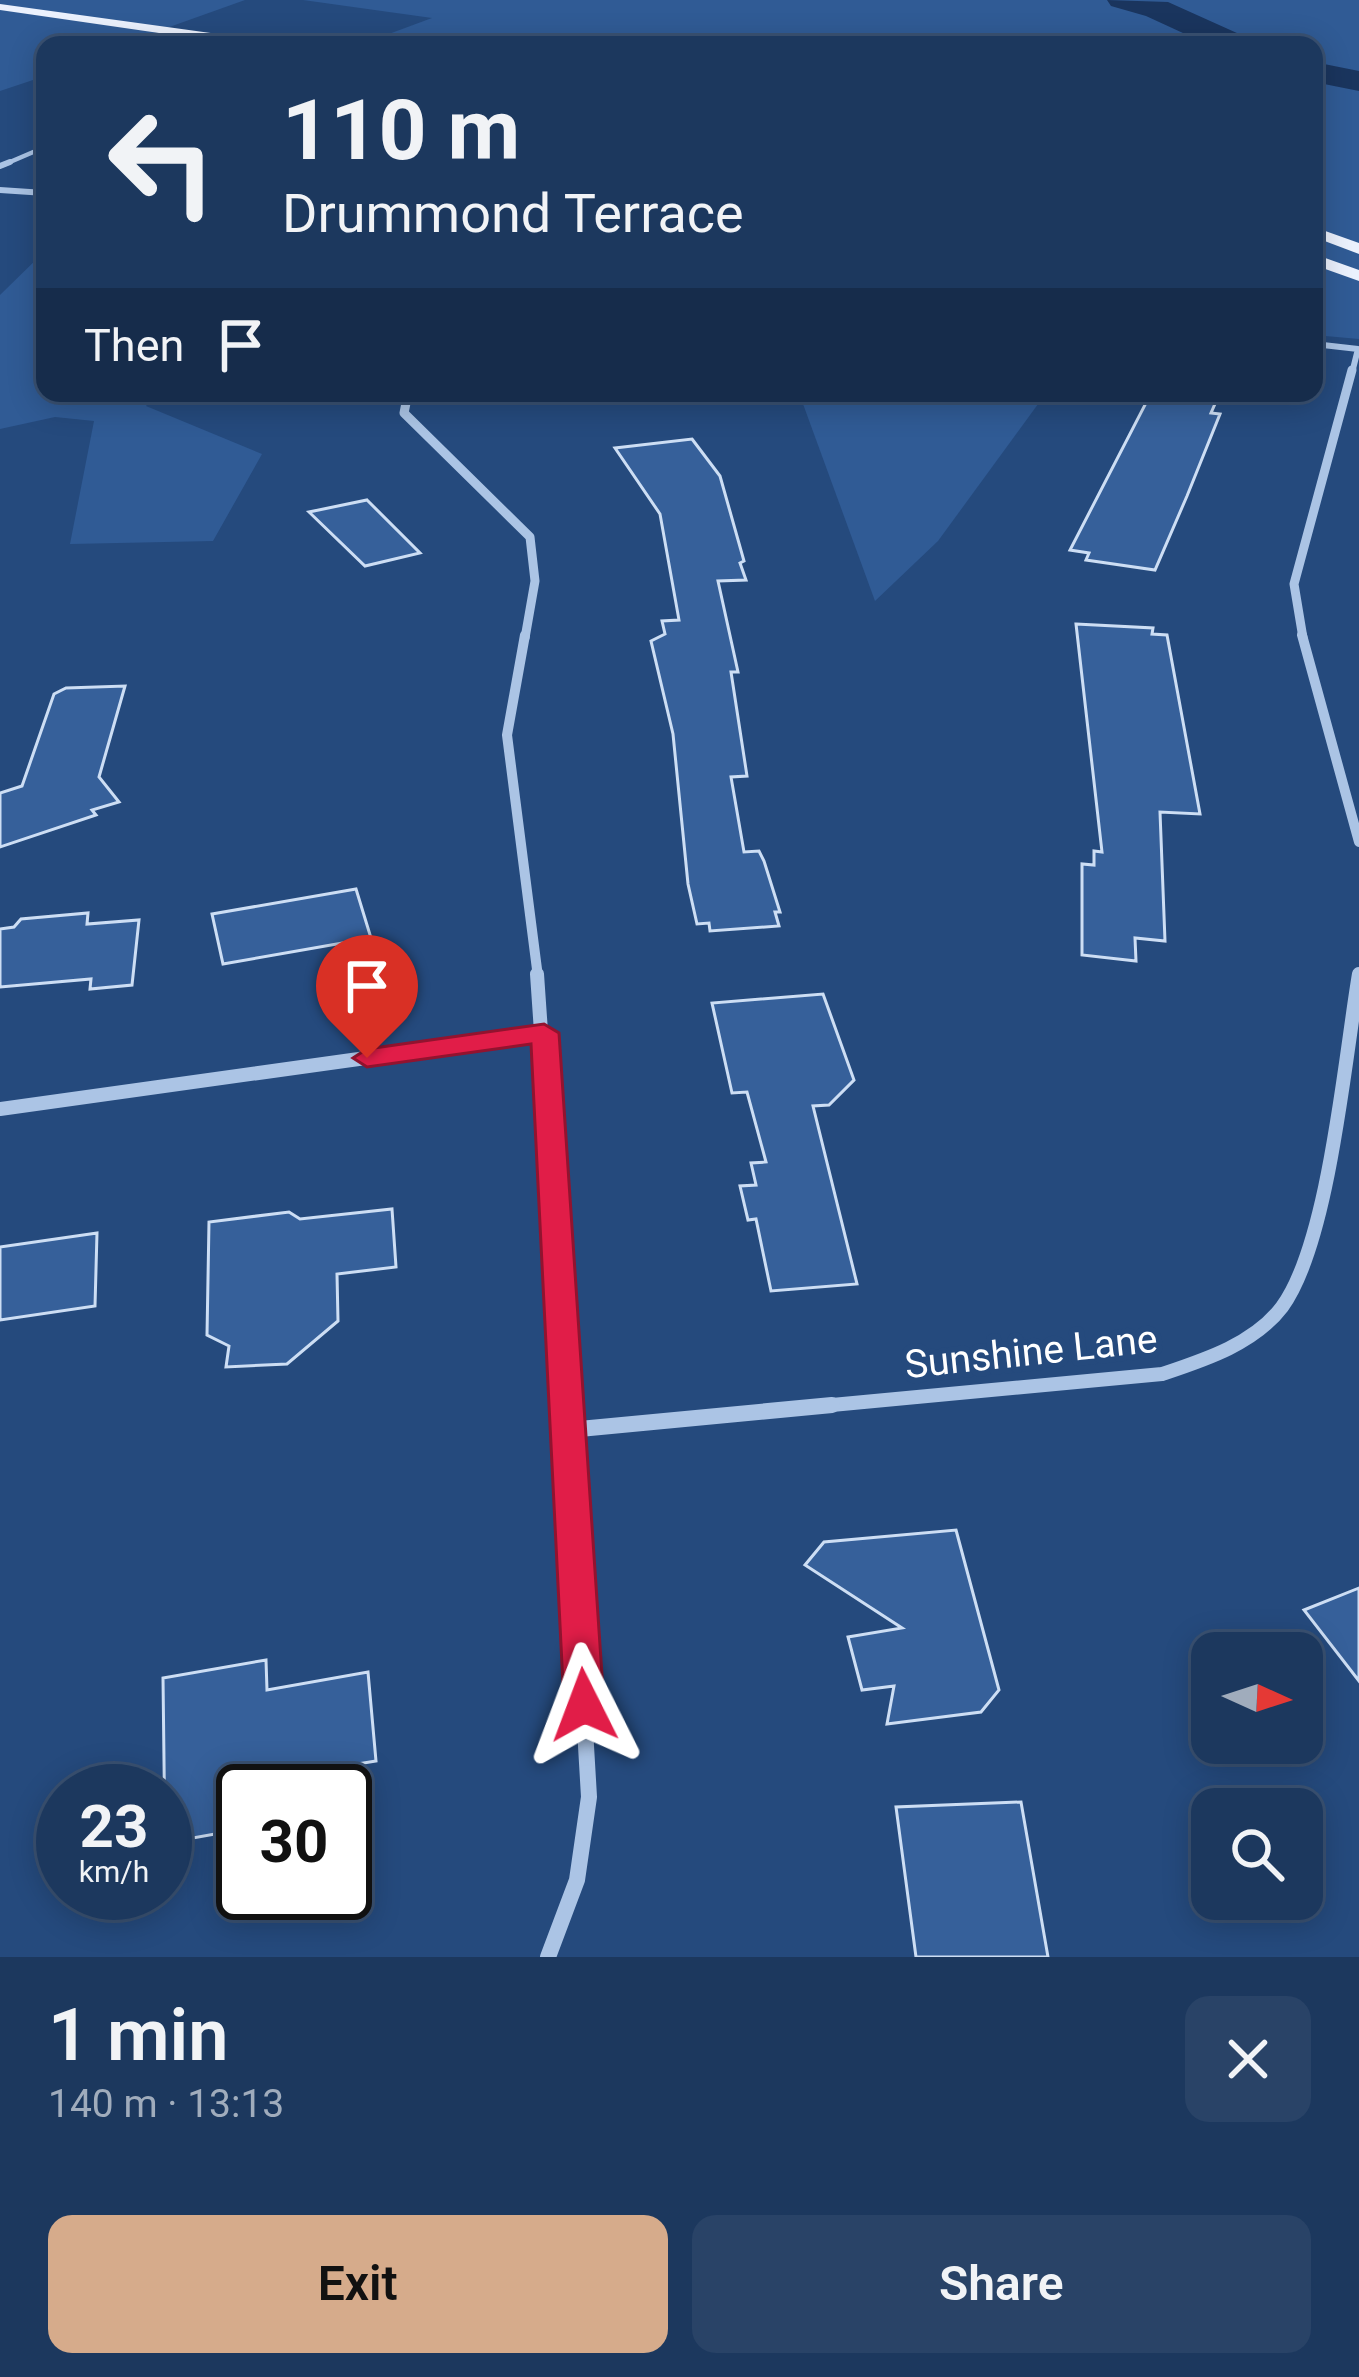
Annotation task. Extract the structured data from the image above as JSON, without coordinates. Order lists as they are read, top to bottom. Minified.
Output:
{"streets":{"street":["Sunshine Lane"]},"north":"right","page":{"turn":["110 m","Drummond Terrace"],"then":"Then","speed":"23 km/h","limit":"30","heading":["1 min","140 m · 13:13"],"buttons":["Exit","Share"]}}
